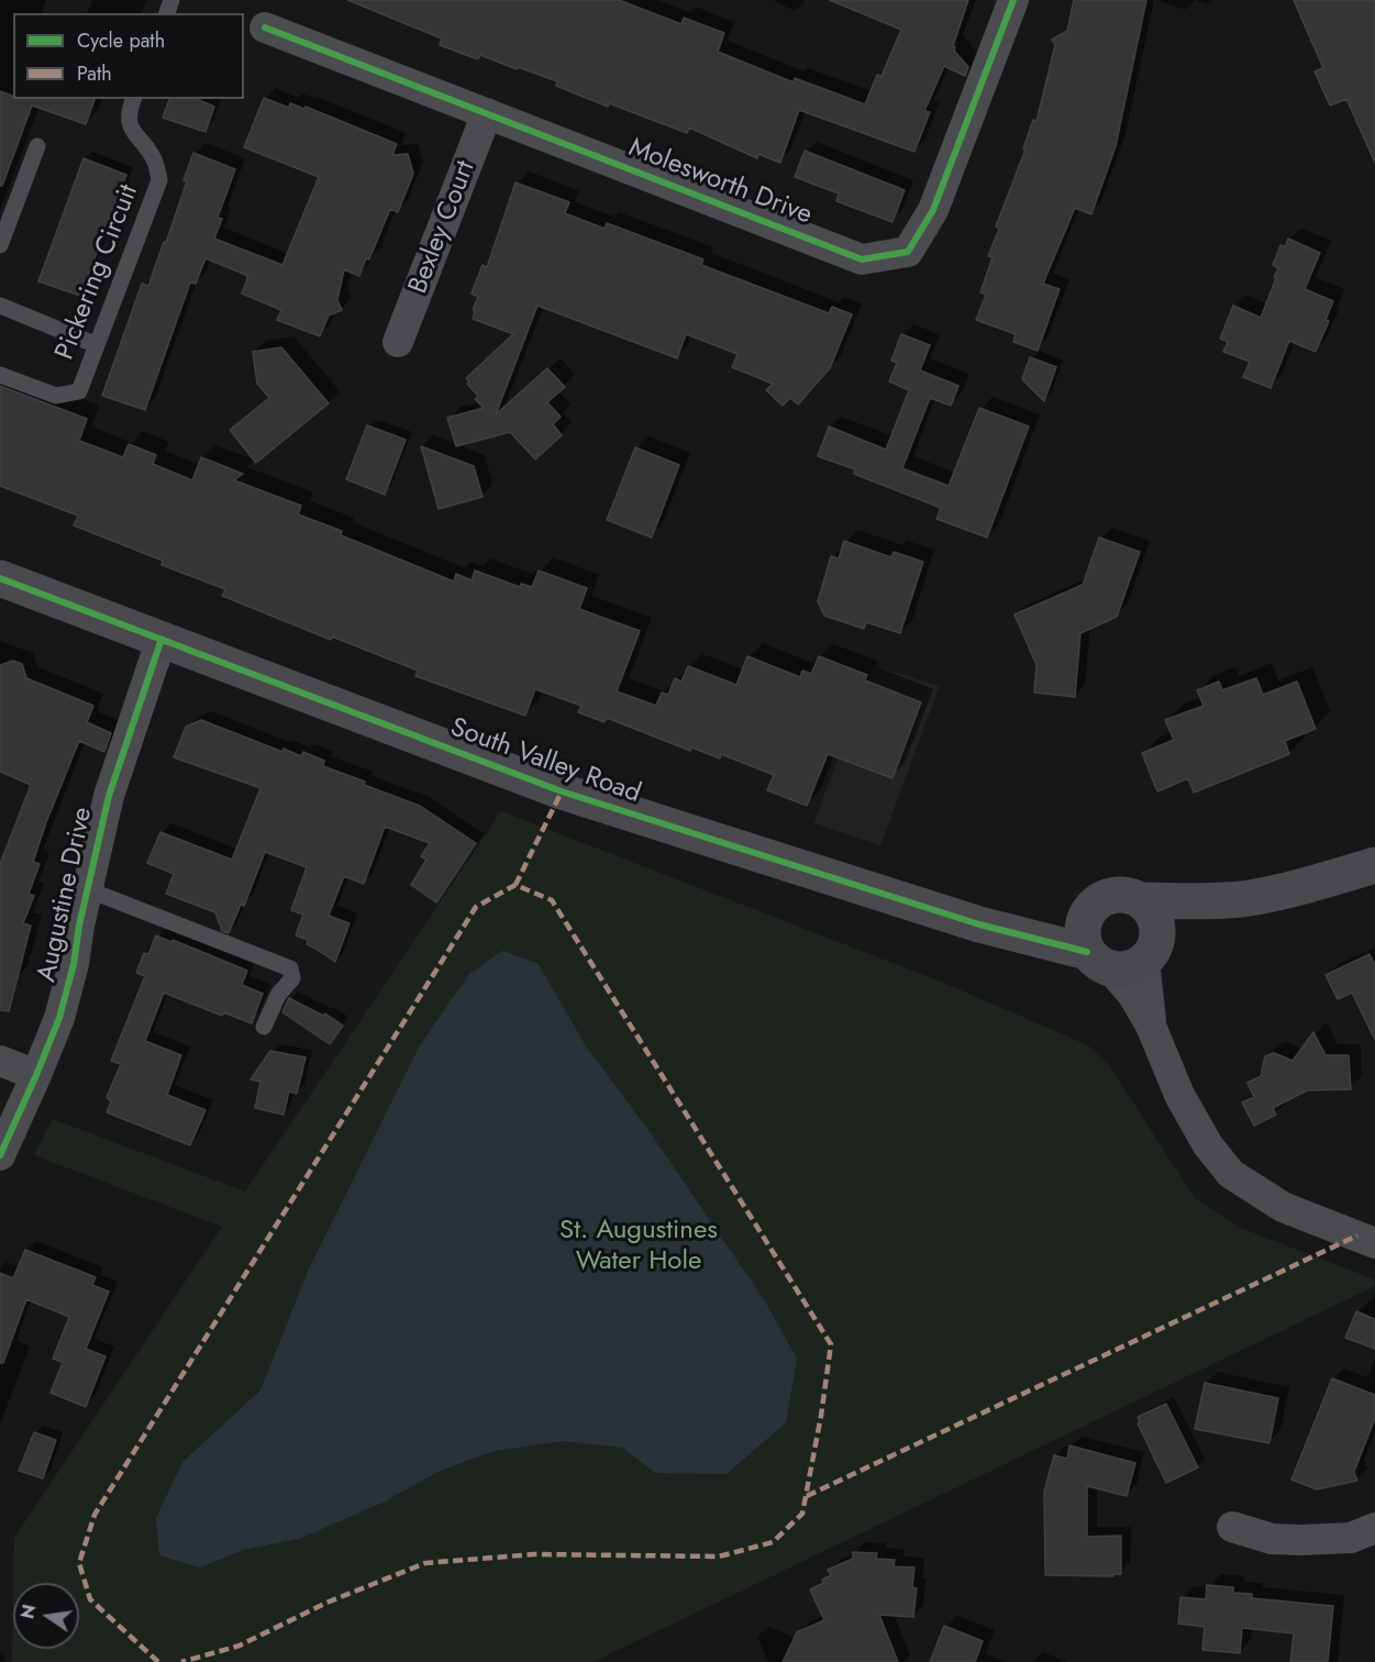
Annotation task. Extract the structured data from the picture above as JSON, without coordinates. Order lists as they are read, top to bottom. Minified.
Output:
{"streets":{"main road":["South Valley Road"],"street":["Molesworth Drive","Bexley Court","Augustine Drive"],"lane":["Pickering Circuit"]},"crossings":[["Molesworth Drive","Bexley Court"],["South Valley Road","Augustine Drive"]],"parks":["St. Augustines Water Hole"],"legend":["Cycle path","Path"],"north":"left"}
